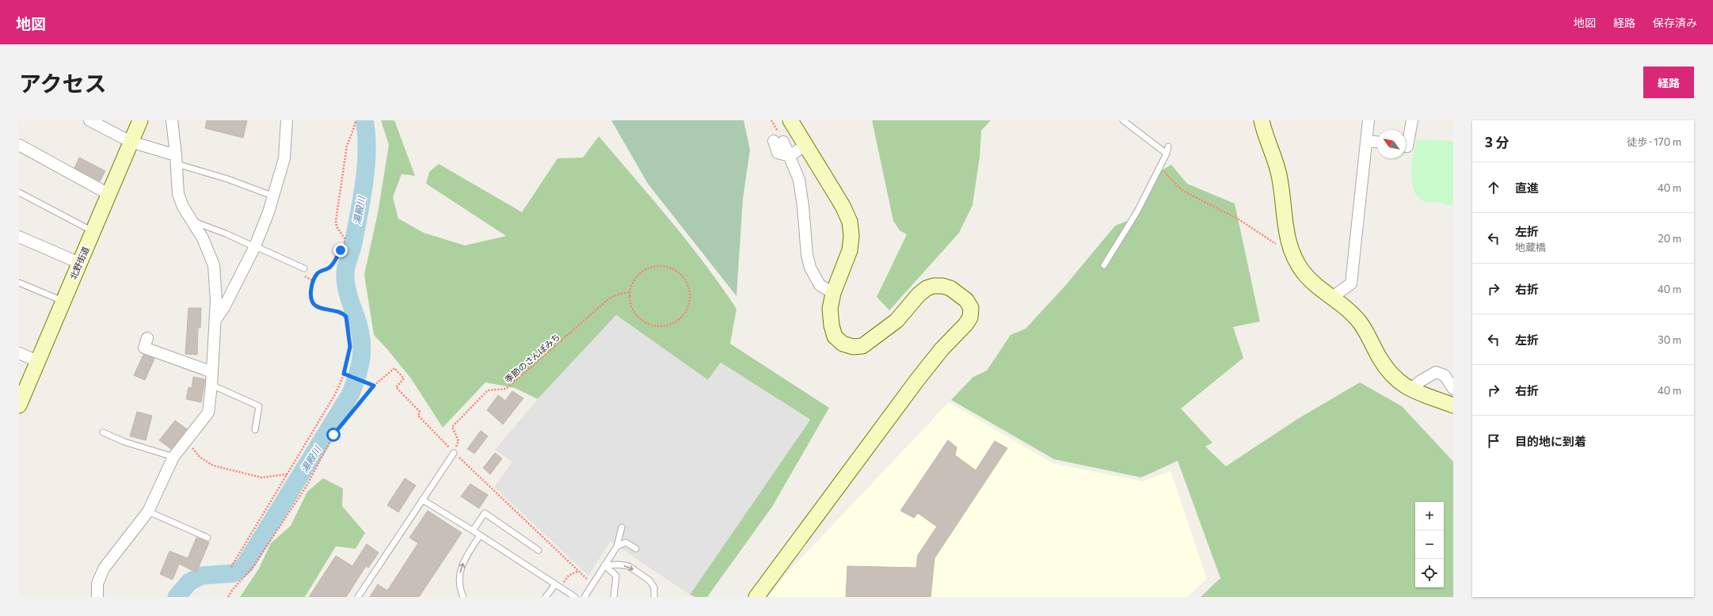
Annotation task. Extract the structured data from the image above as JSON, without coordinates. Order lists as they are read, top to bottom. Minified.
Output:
{"streets":{"street":["北野街道"],"path":["季節のさんぽみち"]},"water":["湯殿川"],"north":"top left","page":{"header":"地図","nav":["地図","経路","保存済み"],"title":"アクセス","buttons":"経路","heading":["3 分","徒歩 · 170 m"],"list":[["直進","40 m"],["左折","地蔵橋","20 m"],["右折","40 m"],["左折","30 m"],["右折","40 m"],"目的地に到着"],"map_buttons":["+","−"]}}
